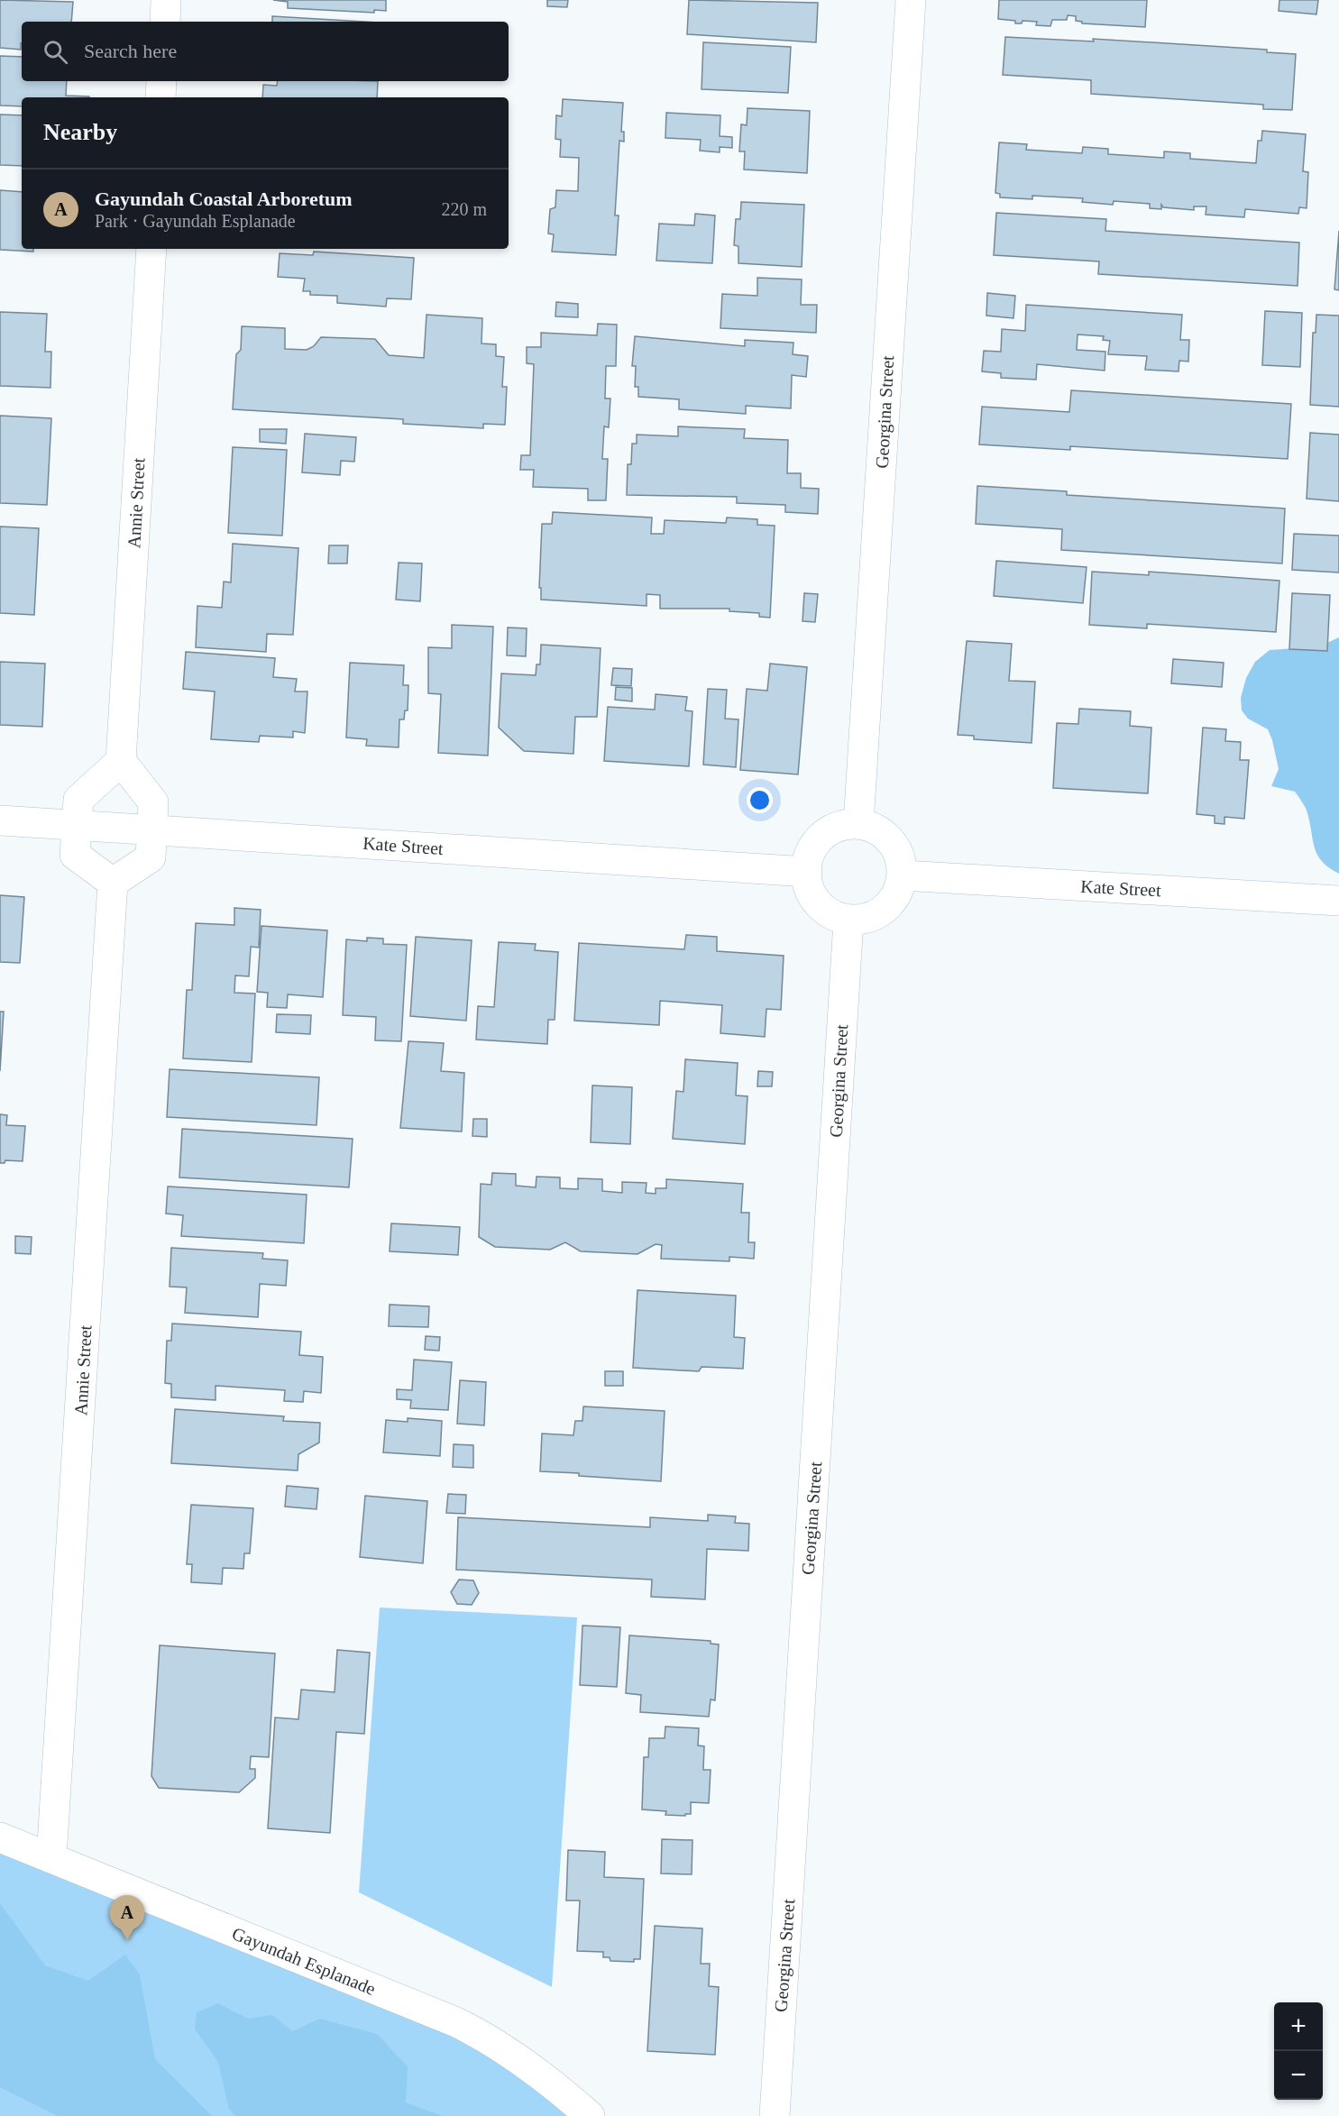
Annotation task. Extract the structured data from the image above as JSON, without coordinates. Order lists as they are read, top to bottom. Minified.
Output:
{"streets":{"street":["Georgina Street","Annie Street","Kate Street","Gayundah Esplanade"]},"crossings":[["Georgina Street","Kate Street"],["Annie Street","Gayundah Esplanade"]],"page":{"search":"Search here","heading":"Nearby","list":[{"mark":"A","name":"Gayundah Coastal Arboretum","note":"Park · Gayundah Esplanade","value":"220 m"}],"pins":"A","map_buttons":["+","−"]}}
